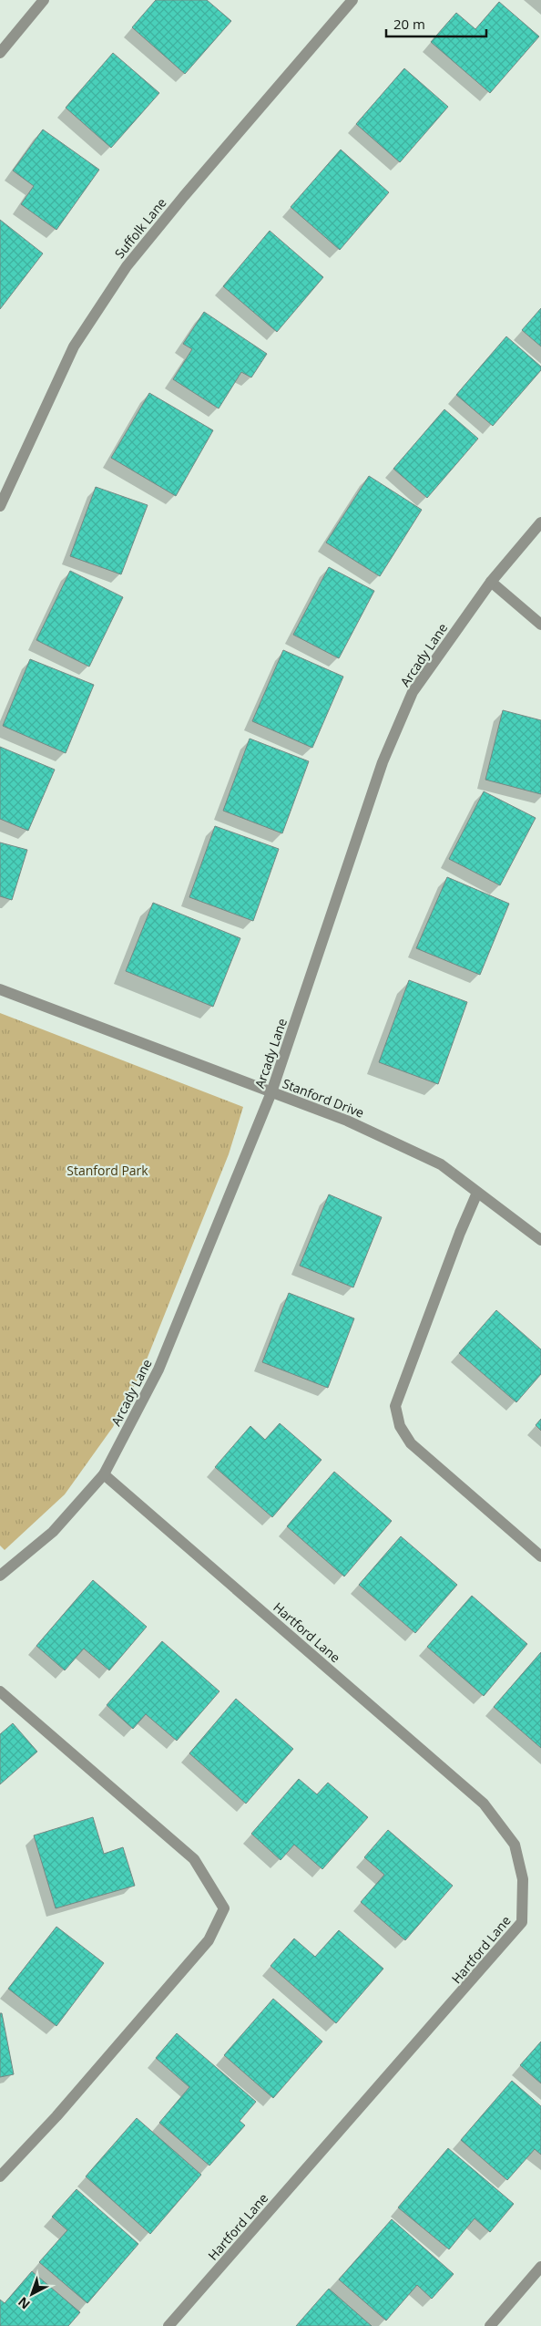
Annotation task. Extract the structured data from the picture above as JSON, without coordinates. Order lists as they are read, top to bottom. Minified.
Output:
{"streets":{"street":["Suffolk Lane","Arcady Lane","Stanford Drive","Hartford Lane"]},"crossings":[["Arcady Lane","Stanford Drive"],["Arcady Lane","Hartford Lane"]],"parks":["Stanford Park"],"scale_bar":"20 m","north":"bottom left"}
